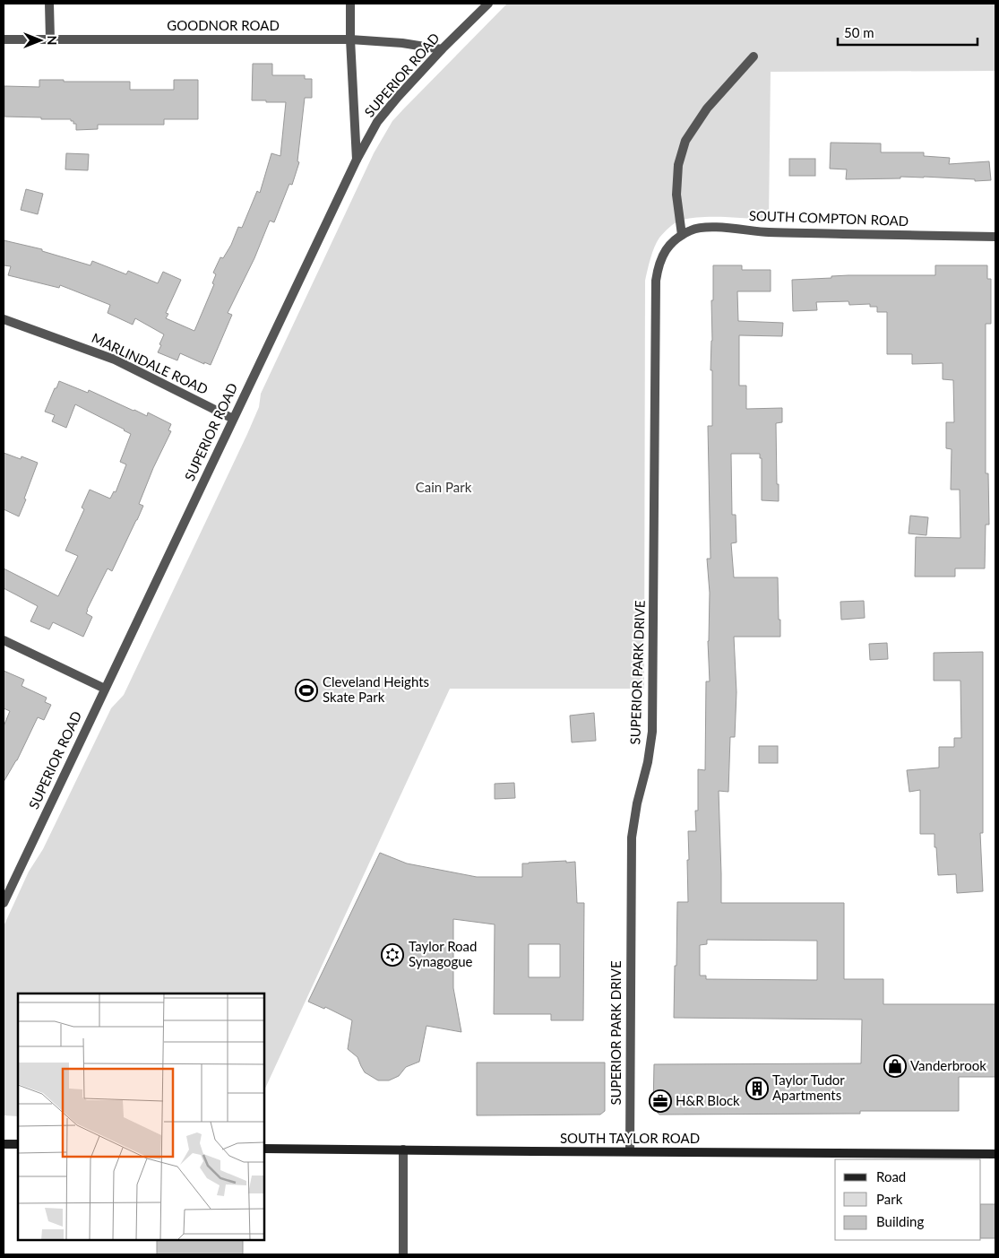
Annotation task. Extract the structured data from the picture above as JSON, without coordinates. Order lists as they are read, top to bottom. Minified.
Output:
{"streets":{"main road":["SOUTH TAYLOR ROAD"],"street":["GOODNOR ROAD","SUPERIOR ROAD","SOUTH COMPTON ROAD","MARLINDALE ROAD","SUPERIOR PARK DRIVE"]},"crossings":[["GOODNOR ROAD","SUPERIOR ROAD"],["SUPERIOR ROAD","MARLINDALE ROAD"],["SOUTH COMPTON ROAD","SUPERIOR PARK DRIVE"],["SUPERIOR PARK DRIVE","SOUTH TAYLOR ROAD"]],"parks":["Cain Park"],"places":{"sports":["Cleveland Heights Skate Park"],"synagogue":["Taylor Road Synagogue"],"shop":["Vanderbrook"],"building":["Taylor Tudor Apartments"],"office":["H&R Block"]},"legend":["Road","Park","Building"],"scale_bar":"50 m","north":"right"}
